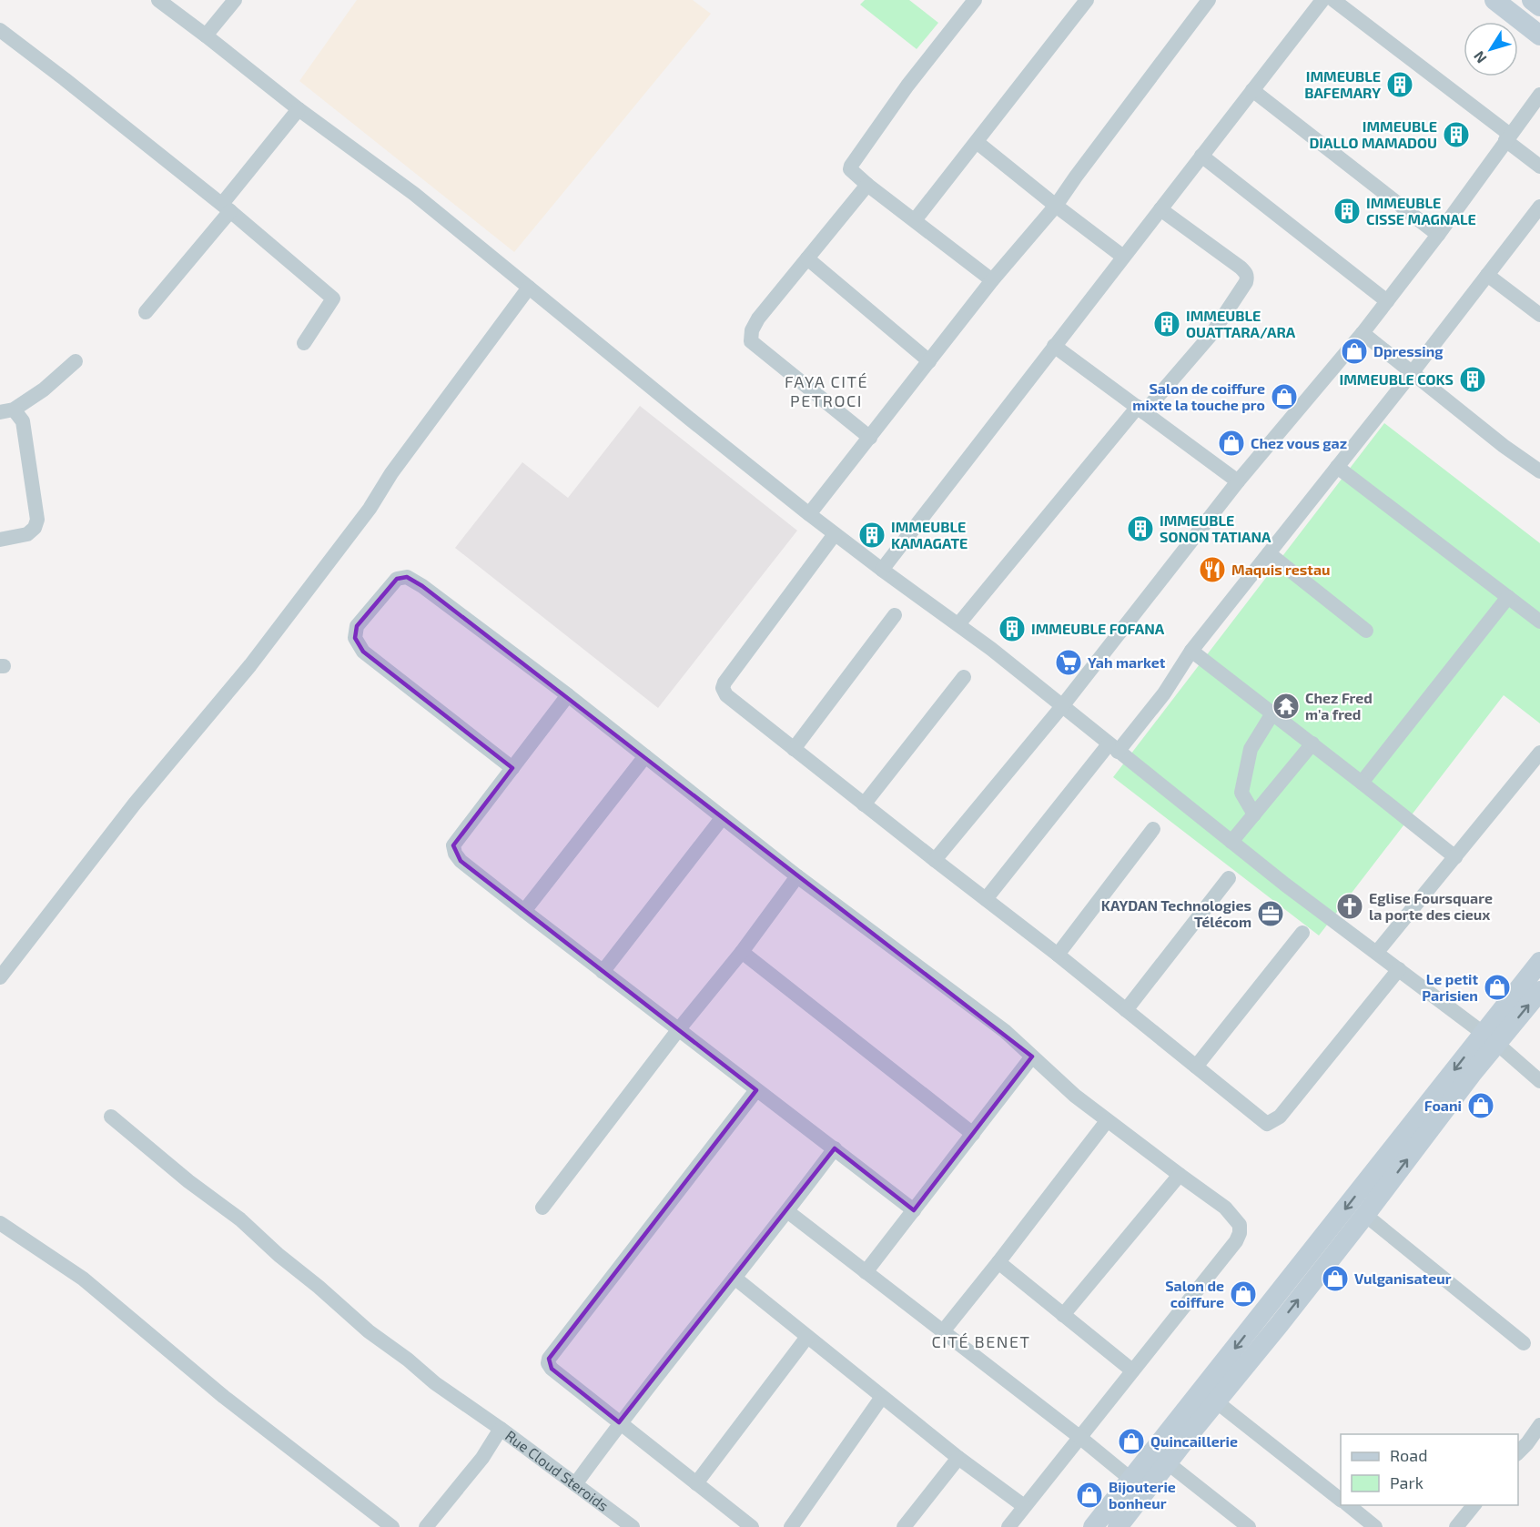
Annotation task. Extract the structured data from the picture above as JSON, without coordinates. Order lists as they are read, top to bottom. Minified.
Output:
{"streets":{"street":["Rue Cloud Steroids"]},"districts":["FAYA CITÉ PETROCI","CITÉ BENET"],"places":{"building":["IMMEUBLE BAFEMARY","IMMEUBLE DIALLO MAMADOU","IMMEUBLE CISSE MAGNALE","IMMEUBLE OUATTARA/ARA","IMMEUBLE COKS","IMMEUBLE SONON TATIANA","IMMEUBLE KAMAGATE","IMMEUBLE FOFANA"],"shop":["Dpressing","Salon de coiffure mixte la touche pro","Chez vous gaz","Le petit Parisien","Foani","Vulganisateur","Salon de coiffure","Quincaillerie","Bijouterie bonheur"],"restaurant":["Maquis restau"],"supermarket":["Yah market"],"temple":["Chez Fred m'a fred"],"church":["Eglise Foursquare la porte des cieux"],"office":["KAYDAN Technologies Télécom"]},"legend":["Road","Park"],"north":"bottom left"}
